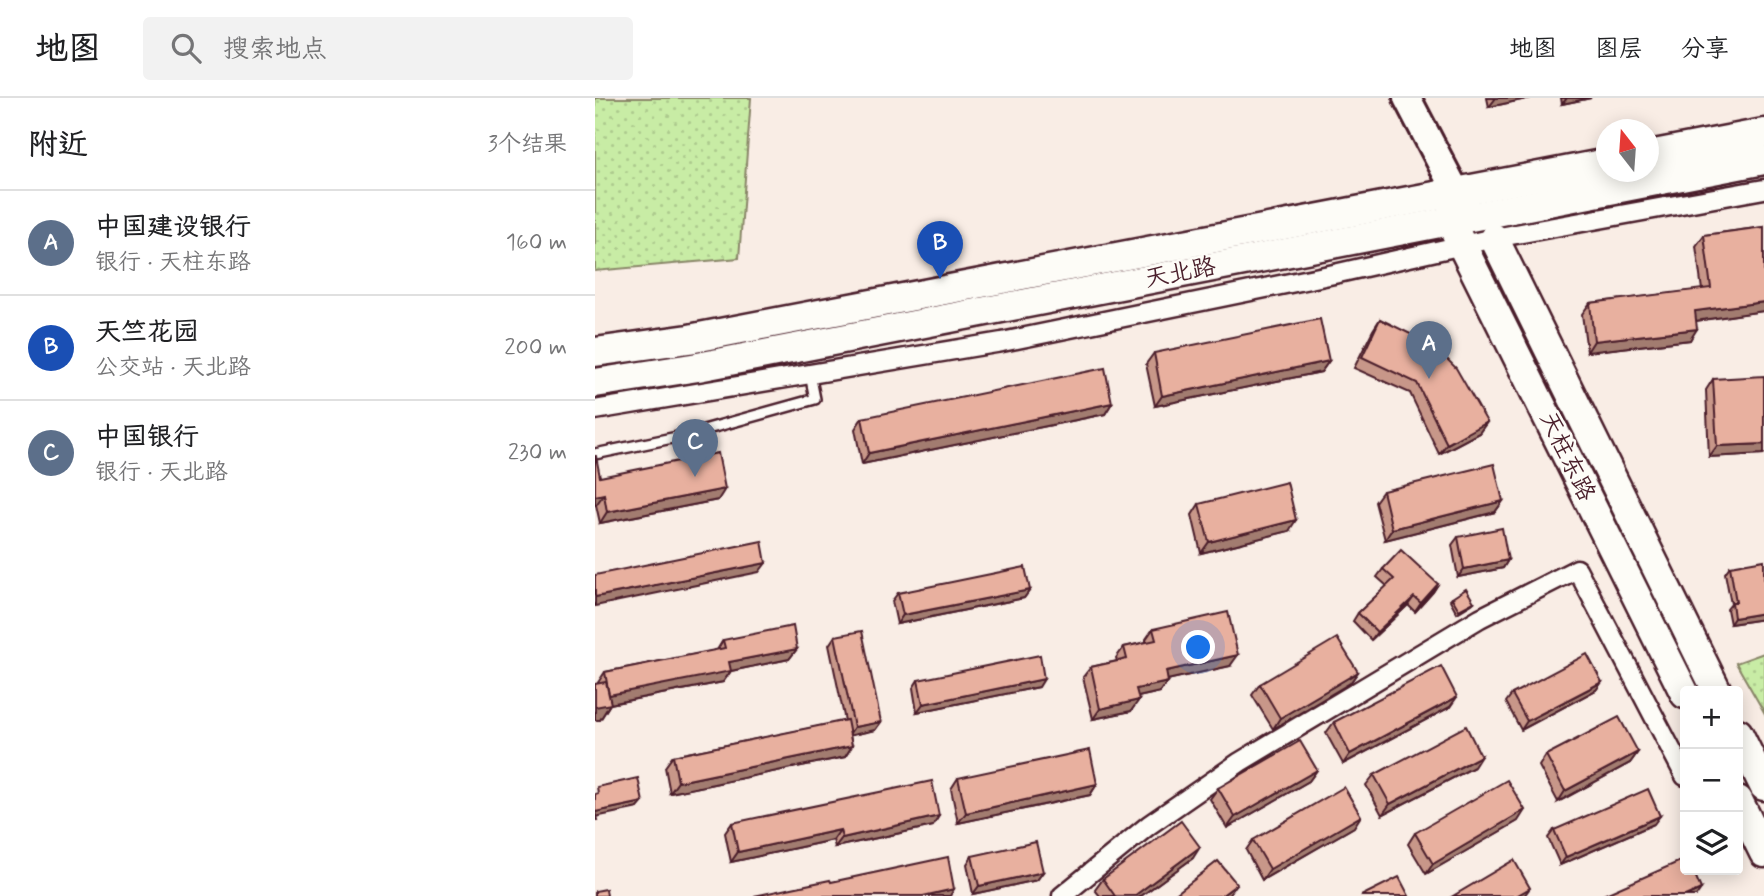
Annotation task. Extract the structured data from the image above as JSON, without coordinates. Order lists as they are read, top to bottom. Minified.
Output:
{"streets":{"main road":["天北路","天柱东路"]},"crossings":[["天北路","天柱东路"]],"north":"top","page":{"header":"地图","search":"搜索地点","nav":["地图","图层","分享"],"heading":["附近","3个结果"],"list":[{"mark":"A","name":"中国建设银行","note":"银行 · 天柱东路","value":"160 m"},{"mark":"B","name":"天竺花园","note":"公交站 · 天北路","value":"200 m"},{"mark":"C","name":"中国银行","note":"银行 · 天北路","value":"230 m"}],"pins":["B","A","C"],"map_buttons":["+","−"]}}
